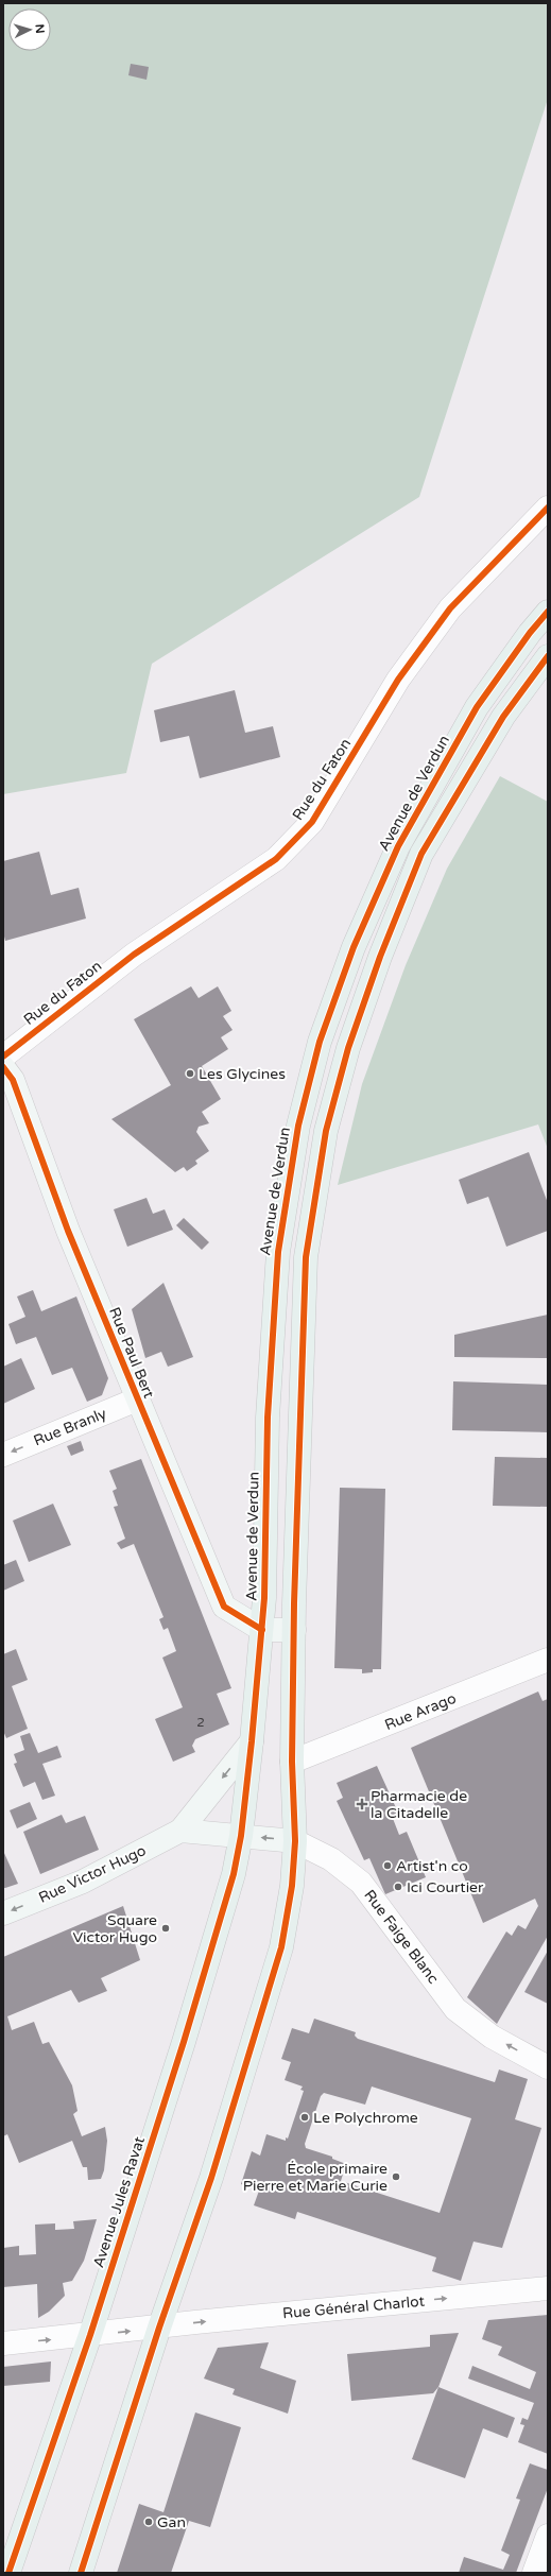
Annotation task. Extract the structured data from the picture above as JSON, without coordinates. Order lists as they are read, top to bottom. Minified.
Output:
{"streets":{"main road":["Avenue de Verdun","Rue Paul Bert","Rue Victor Hugo","Rue Faige Blanc","Avenue Jules Ravat"],"street":["Rue du Faton","Rue Branly","Rue Arago","Rue Général Charlot"]},"crossings":[["Avenue de Verdun","Rue Paul Bert"],["Avenue de Verdun","Rue Victor Hugo"],["Avenue de Verdun","Rue Faige Blanc"],["Avenue de Verdun","Avenue Jules Ravat"],["Rue Paul Bert","Rue Branly"],["Rue Faige Blanc","Avenue Jules Ravat"],["Avenue Jules Ravat","Rue Général Charlot"]],"one_way":["Rue Branly","Rue Victor Hugo","Rue Faige Blanc","Rue Général Charlot"],"places":{"other":["Les Glycines","Artist'n co","Ici Courtier","Square Victor Hugo","Le Polychrome","École primaire Pierre et Marie Curie","Gan"],"health":["Pharmacie de la Citadelle"]},"house_numbers":["2"],"north":"right"}
